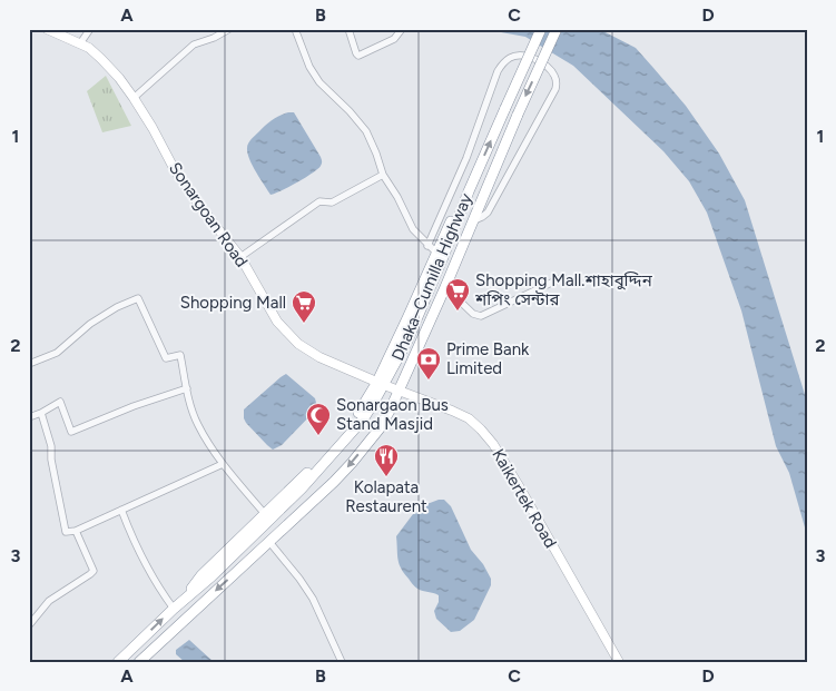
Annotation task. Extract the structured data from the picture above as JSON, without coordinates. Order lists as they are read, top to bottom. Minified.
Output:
{"streets":{"highway":["Dhaka–Cumilla Highway"],"main road":["Sonargoan Road","Kaikertek Road"]},"crossings":[["Sonargoan Road","Dhaka–Cumilla Highway"],["Sonargoan Road","Kaikertek Road"],["Dhaka–Cumilla Highway","Kaikertek Road"]],"places":{"supermarket":["Shopping Mall.শাহাবুদ্দিন শপিং সেন্টার","Shopping Mall"],"bank":["Prime Bank Limited"],"mosque":["Sonargaon Bus Stand Masjid"],"restaurant":["Kolapata Restaurent"]},"grid":{"columns":["A","B","C","D"],"rows":["1","2","3"]}}
